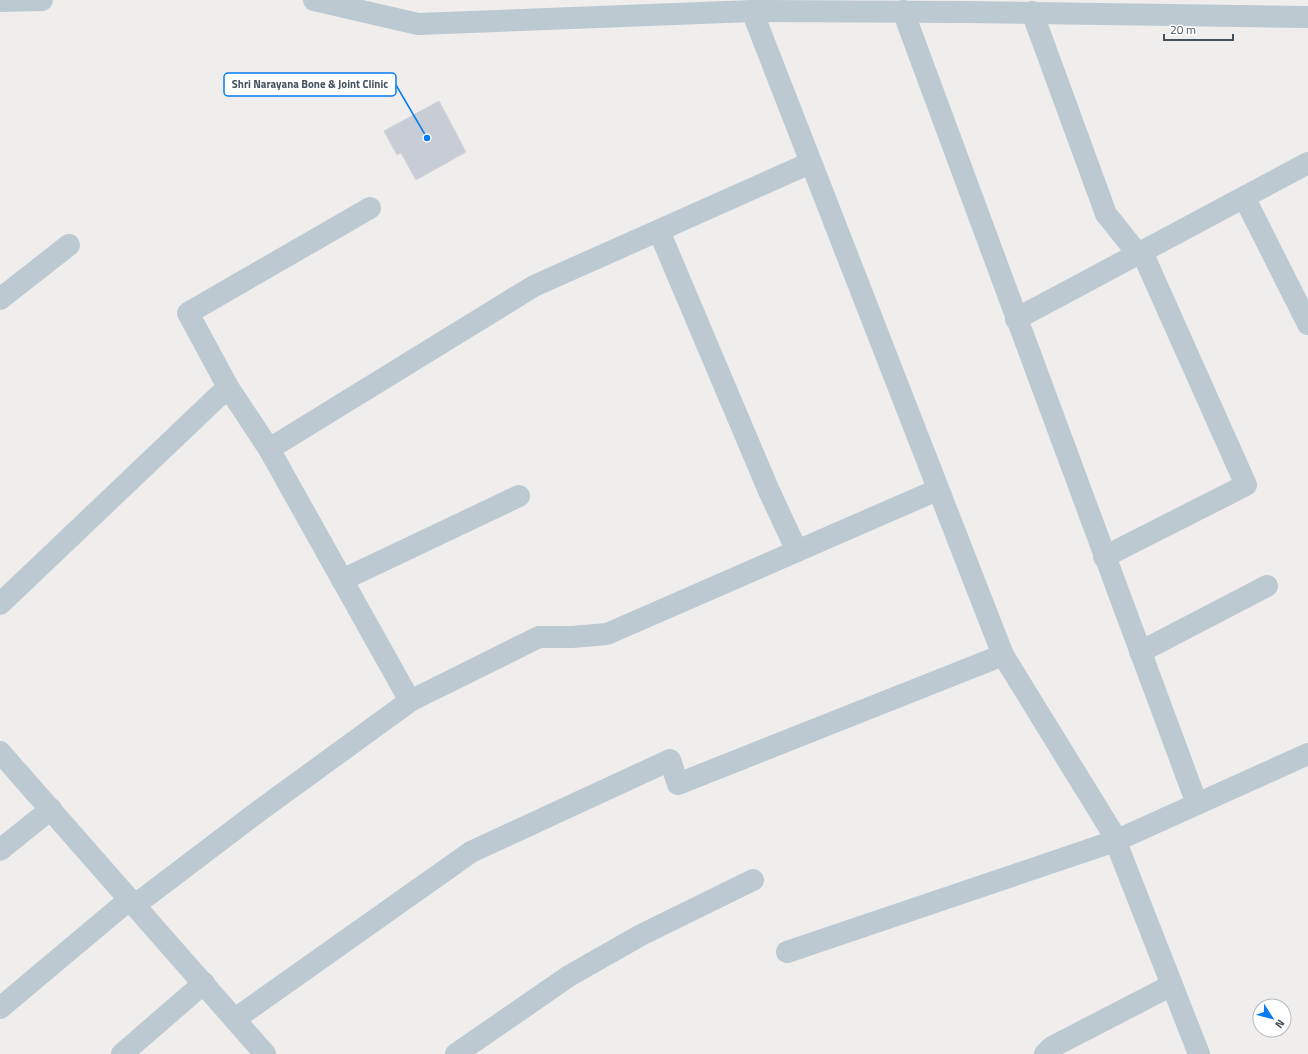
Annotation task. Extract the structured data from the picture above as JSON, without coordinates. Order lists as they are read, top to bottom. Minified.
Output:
{"places":["Shri Narayana Bone & Joint Clinic"],"scale_bar":"20 m","north":"bottom right"}
